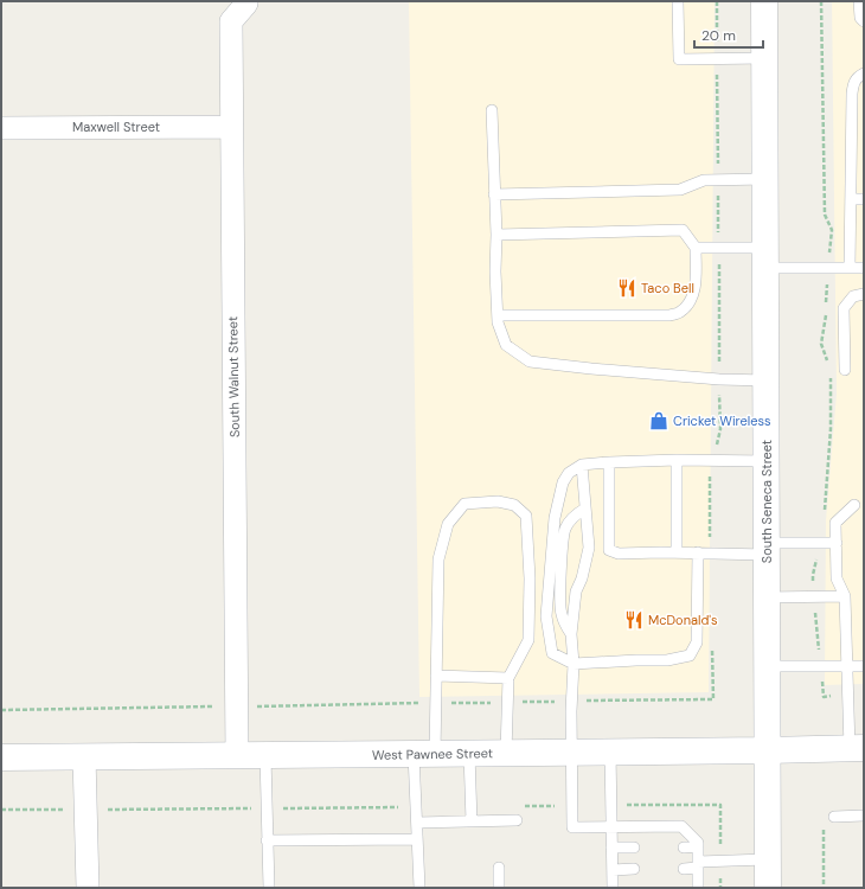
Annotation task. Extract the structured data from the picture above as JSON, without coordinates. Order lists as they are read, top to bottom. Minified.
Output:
{"streets":{"street":["Maxwell Street","South Walnut Street","South Seneca Street","West Pawnee Street"]},"crossings":[["Maxwell Street","South Walnut Street"],["South Walnut Street","West Pawnee Street"],["South Seneca Street","West Pawnee Street"]],"places":{"restaurant":["Taco Bell","McDonald's"],"shop":["Cricket Wireless"]},"scale_bar":"20 m"}
